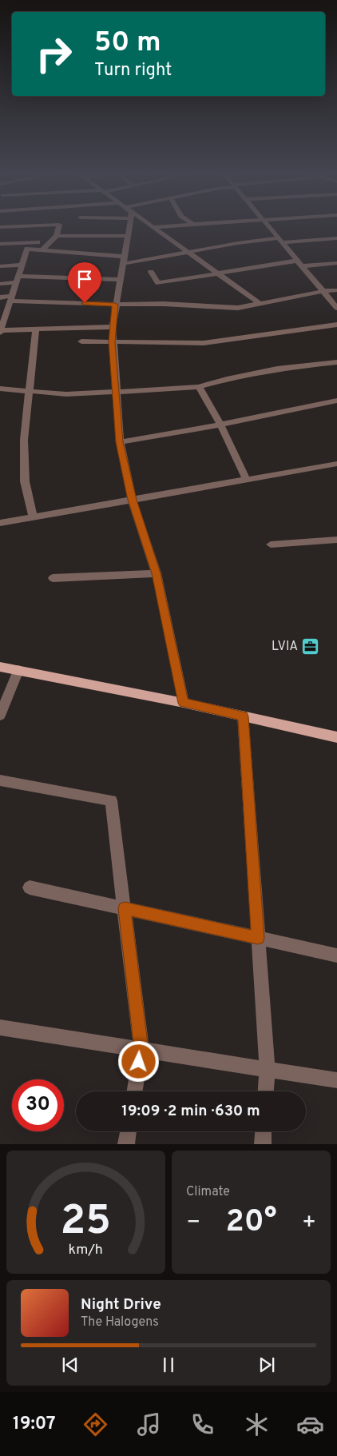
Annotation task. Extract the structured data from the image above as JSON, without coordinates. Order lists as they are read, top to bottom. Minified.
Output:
{"places":{"office":["LVIA"]},"page":{"turn":["50 m","Turn right"],"limit":"30","trip":"19:09 · 2 min · 630 m","tile":"Climate","heat":["−","20°","+"],"song":["Night Drive","The Halogens"],"tabs":"19:07","gauge":["25","km/h"]}}
